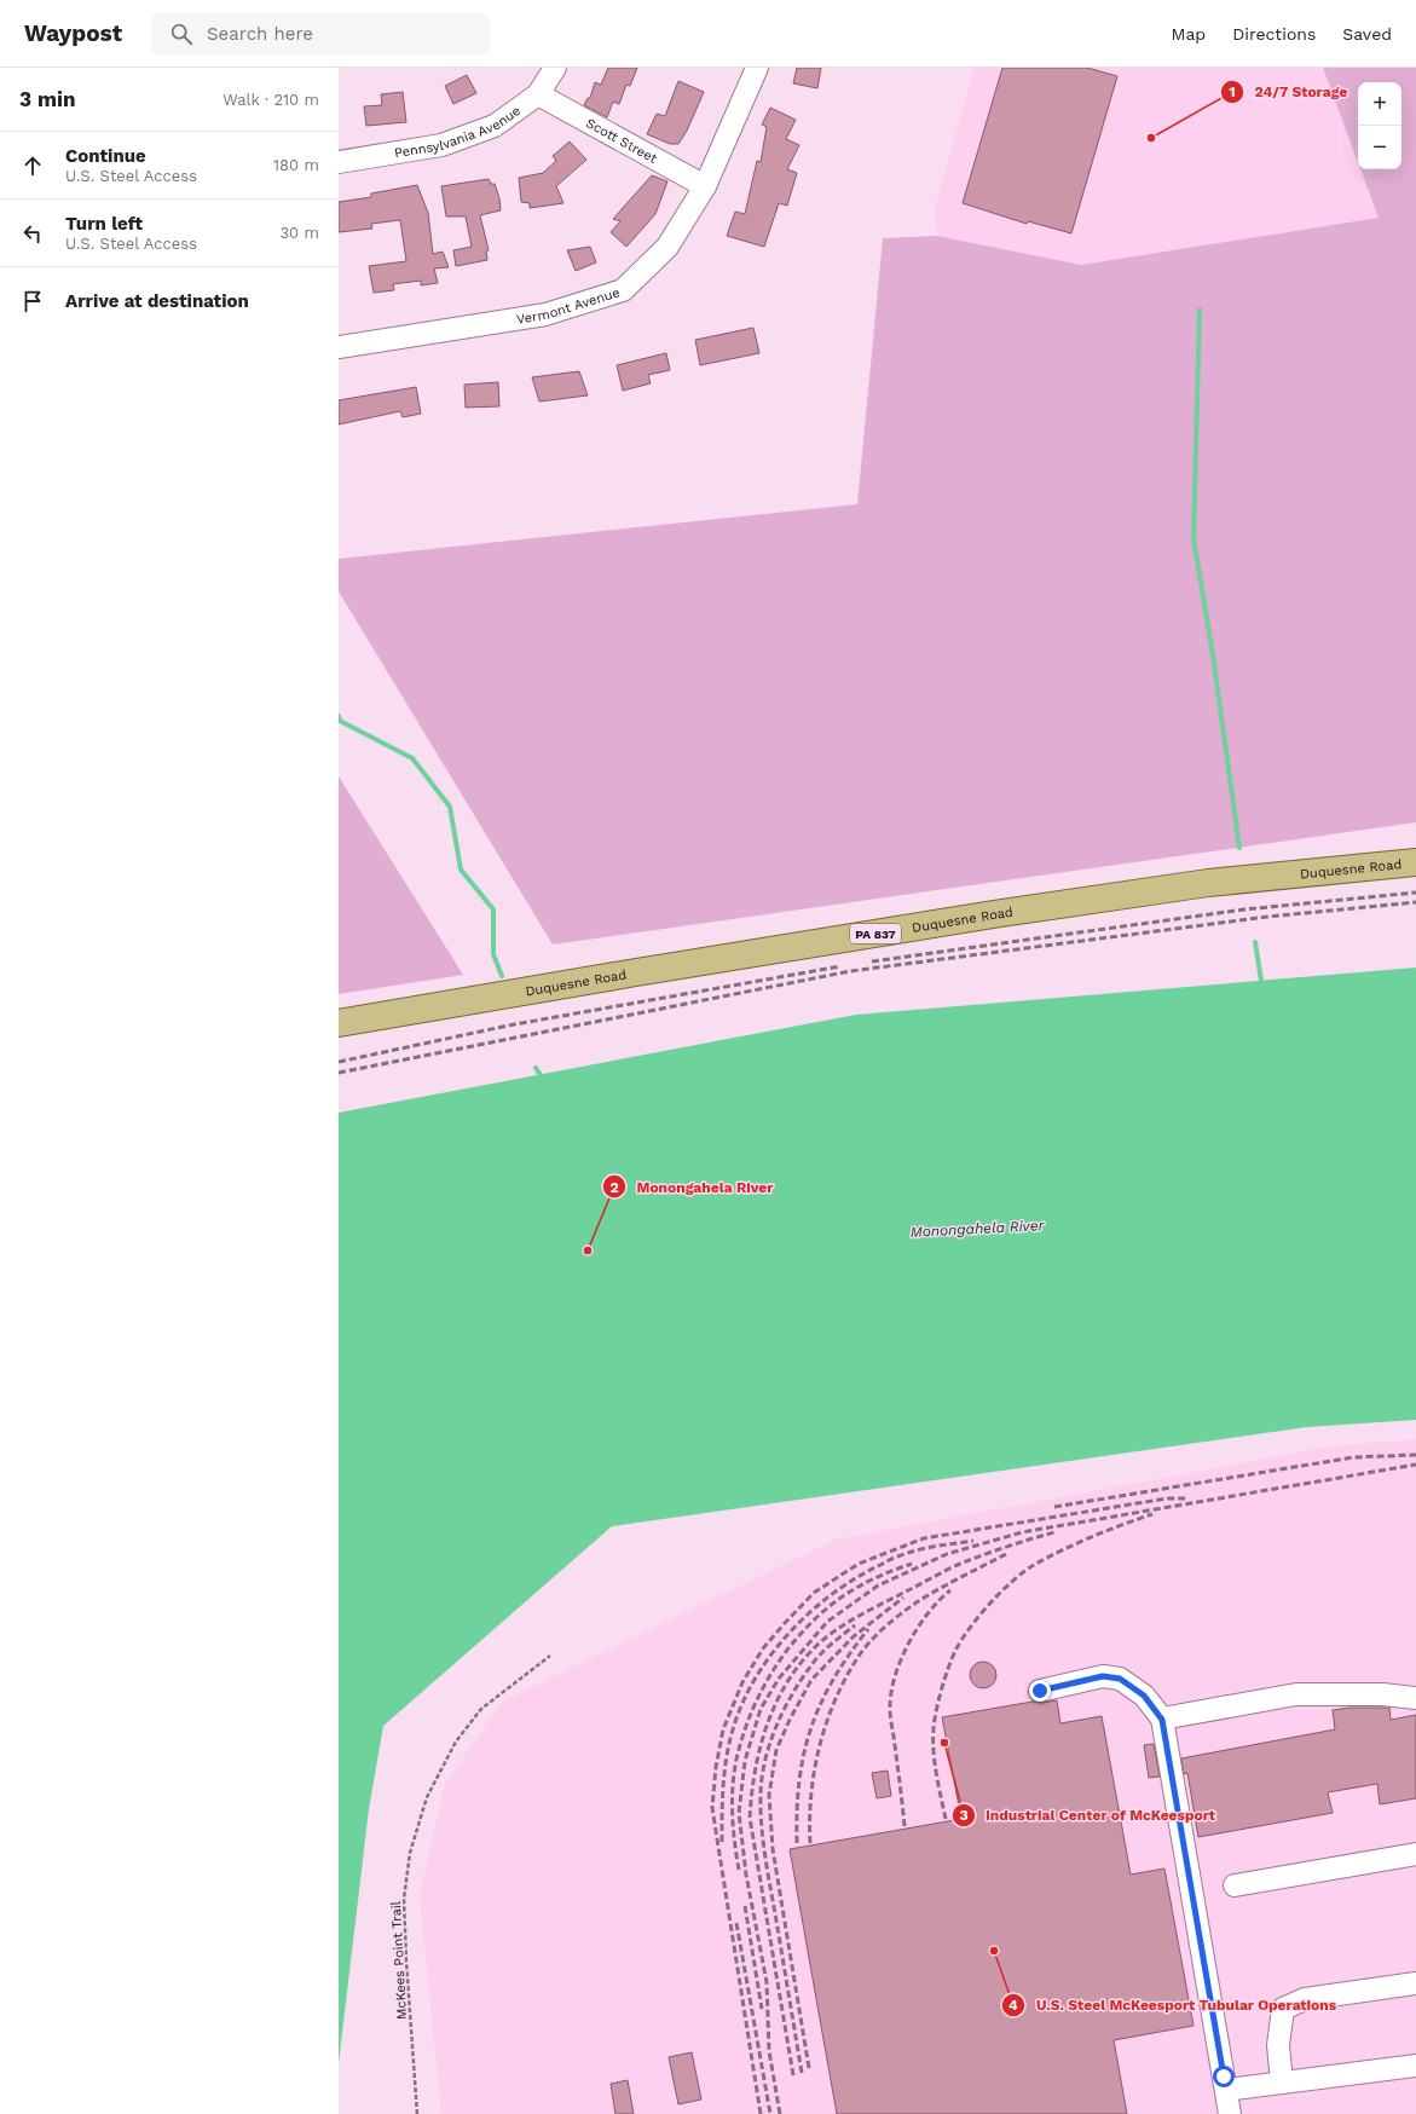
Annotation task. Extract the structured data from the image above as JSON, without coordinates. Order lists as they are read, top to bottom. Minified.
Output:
{"streets":{"main road":["Duquesne Road","PA 837"],"street":["Pennsylvania Avenue","Scott Street","Vermont Avenue"],"path":["McKees Point Trail"]},"crossings":[["Pennsylvania Avenue","Scott Street"],["Scott Street","Vermont Avenue"]],"water":["Monongahela River"],"places":["24/7 Storage","Monongahela River","Industrial Center of McKeesport","U.S. Steel McKeesport Tubular Operations"],"page":{"header":"Waypost","search":"Search here","nav":["Map","Directions","Saved"],"heading":["3 min","Walk · 210 m"],"map_buttons":["+","−"],"list":[["Continue","U.S. Steel Access","180 m"],["Turn left","U.S. Steel Access","30 m"],"Arrive at destination"]}}
